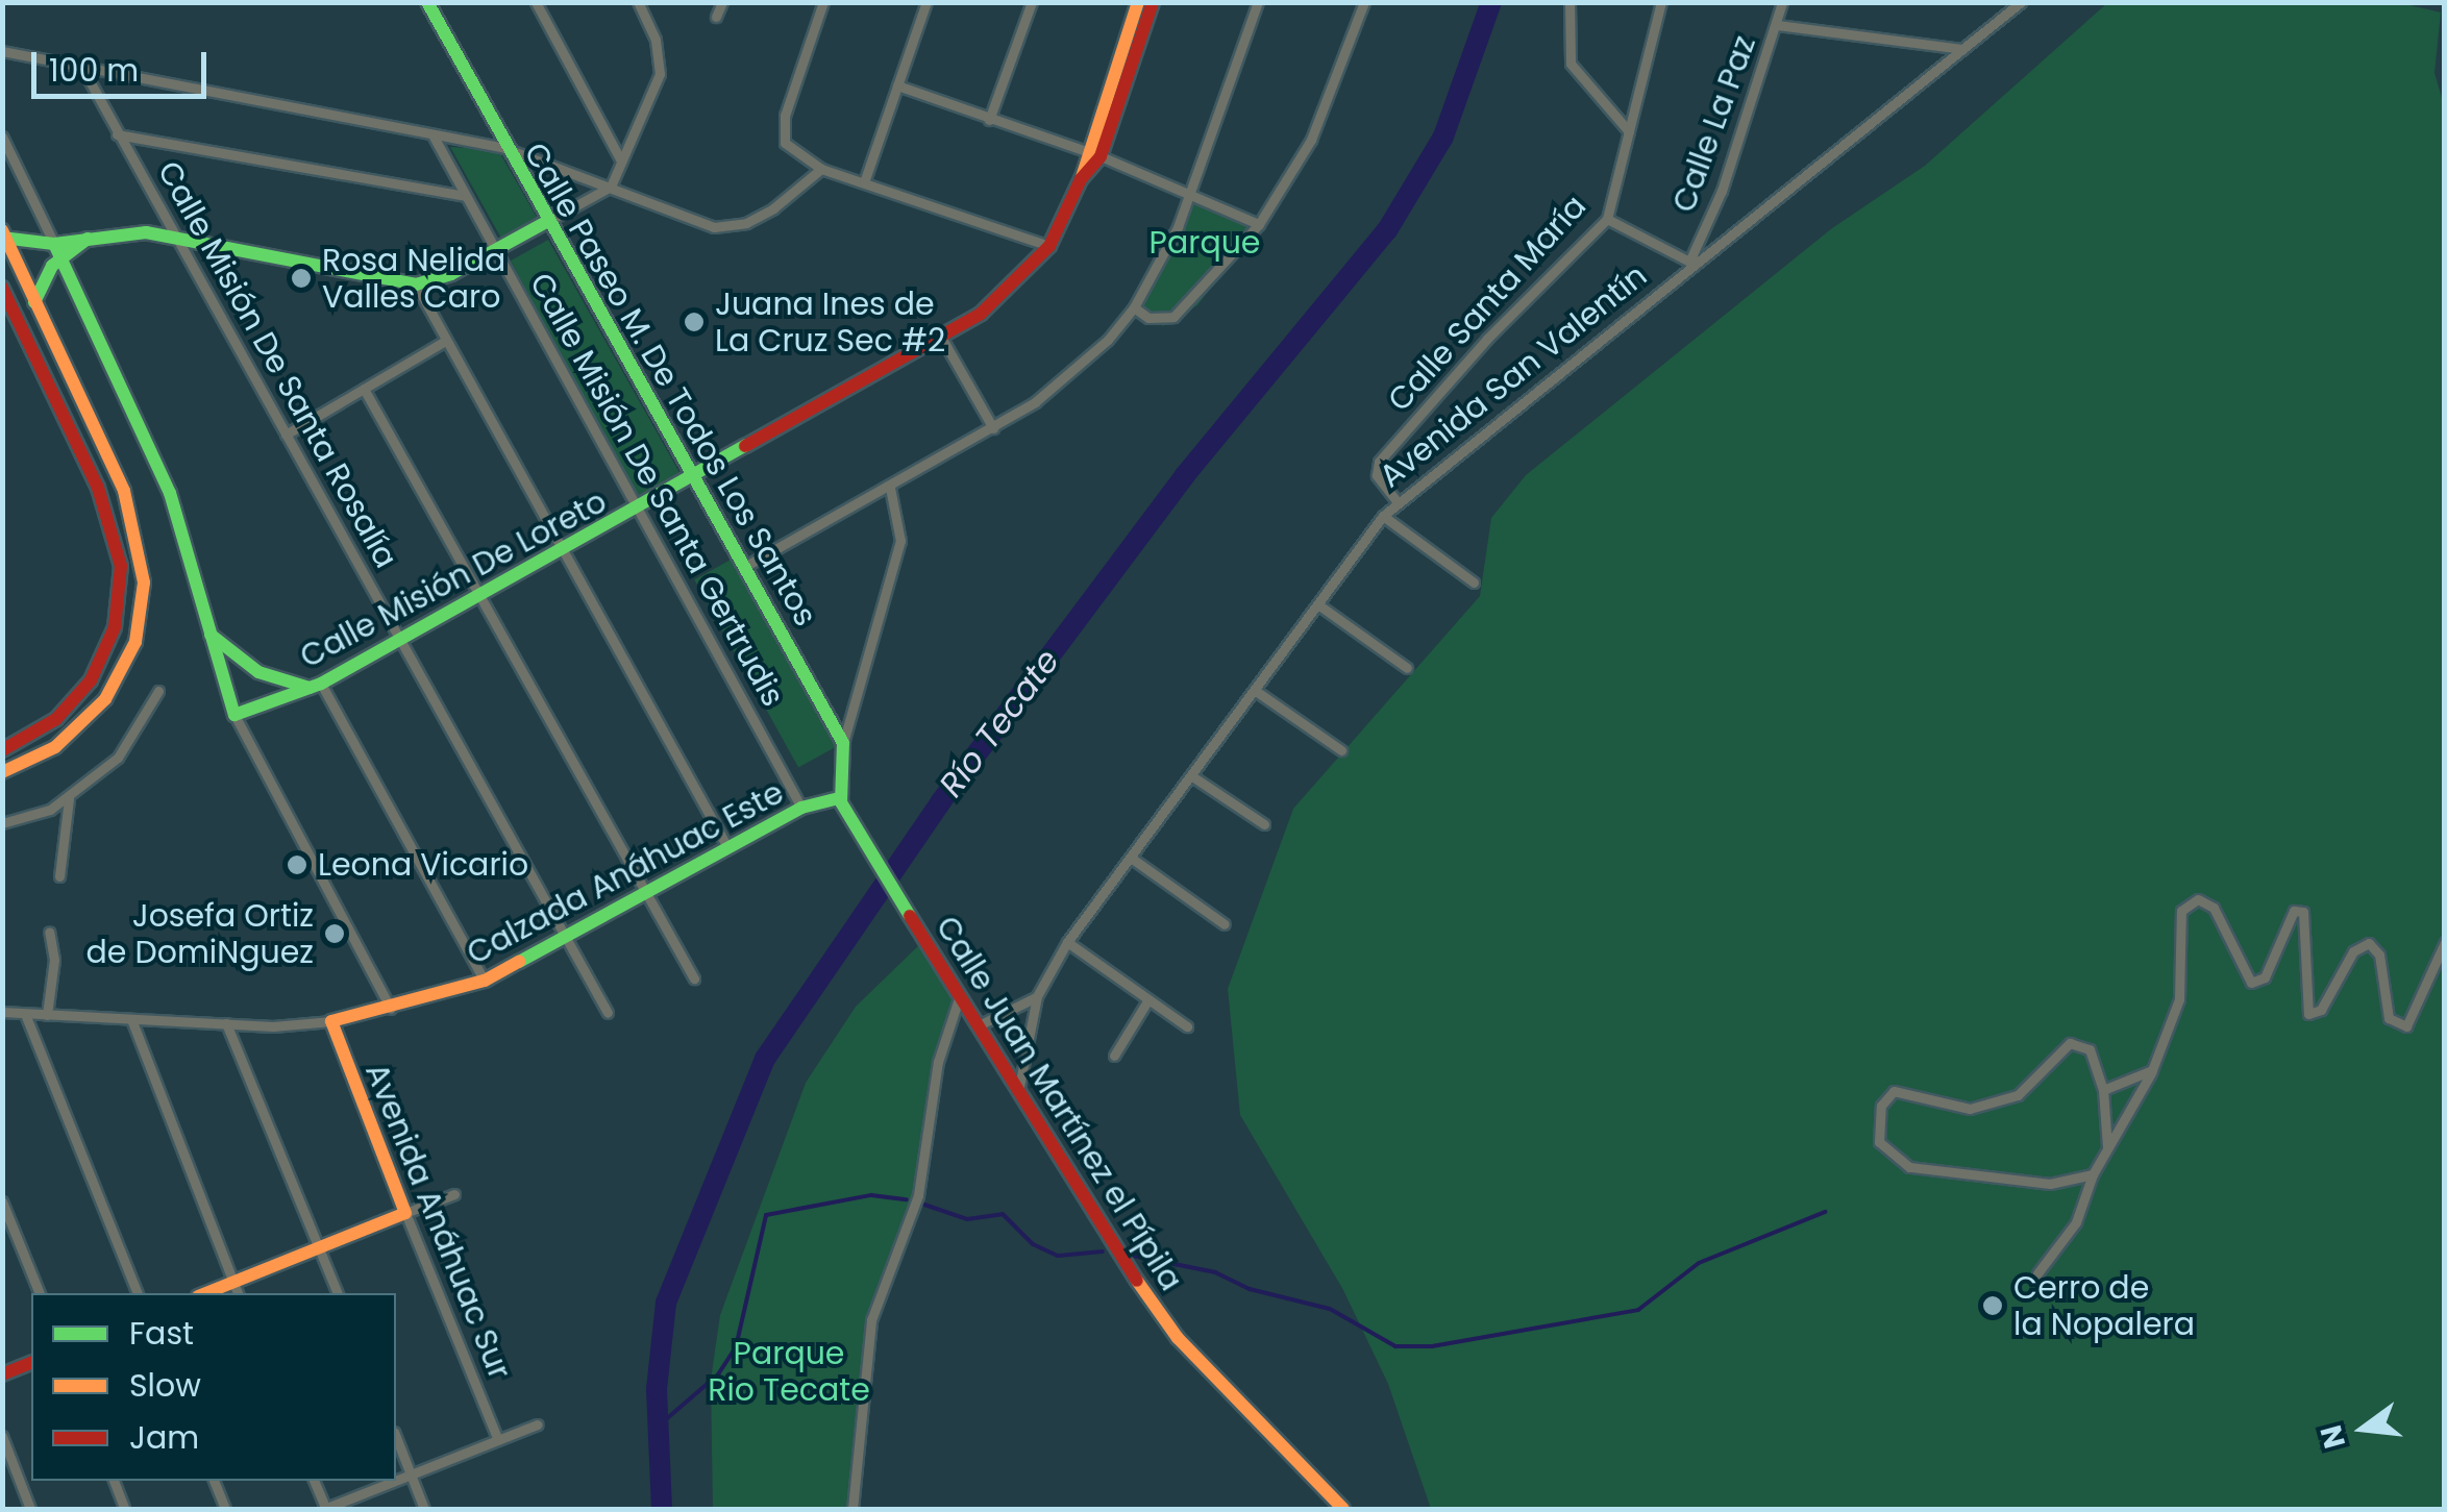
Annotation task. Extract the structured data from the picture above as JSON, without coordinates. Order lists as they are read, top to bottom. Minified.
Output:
{"streets":{"main road":["Calle Paseo M. De Todos Los Santos","Calle Misión De Loreto","Calzada Anáhuac Este","Calle Juan Martínez el Pípila","Avenida Anáhuac Sur"],"street":["Calle La Paz","Calle Santa María","Calle Misión De Santa Rosalía","Avenida San Valentín","Calle Misión De Santa Gertrudis"]},"crossings":[["Calle La Paz","Avenida San Valentín"],["Calle Santa María","Avenida San Valentín"],["Calle Misión De Santa Rosalía","Calle Misión De Loreto"],["Calle Misión De Santa Rosalía","Calzada Anáhuac Este"],["Avenida San Valentín","Calle Juan Martínez el Pípila"],["Calle Paseo M. De Todos Los Santos","Calle Misión De Loreto"],["Calle Misión De Santa Gertrudis","Calle Misión De Loreto"],["Calle Misión De Santa Gertrudis","Calzada Anáhuac Este"],["Calzada Anáhuac Este","Calle Juan Martínez el Pípila"],["Calzada Anáhuac Este","Avenida Anáhuac Sur"]],"water":["Río Tecate"],"parks":["Parque","Parque Rio Tecate"],"places":["Rosa Nelida Valles Caro","Juana Ines de La Cruz Sec #2","Leona Vicario","Josefa Ortiz de DomiNguez","Cerro de la Nopalera"],"legend":["Fast","Slow","Jam"],"scale_bar":"100 m","north":"left"}
